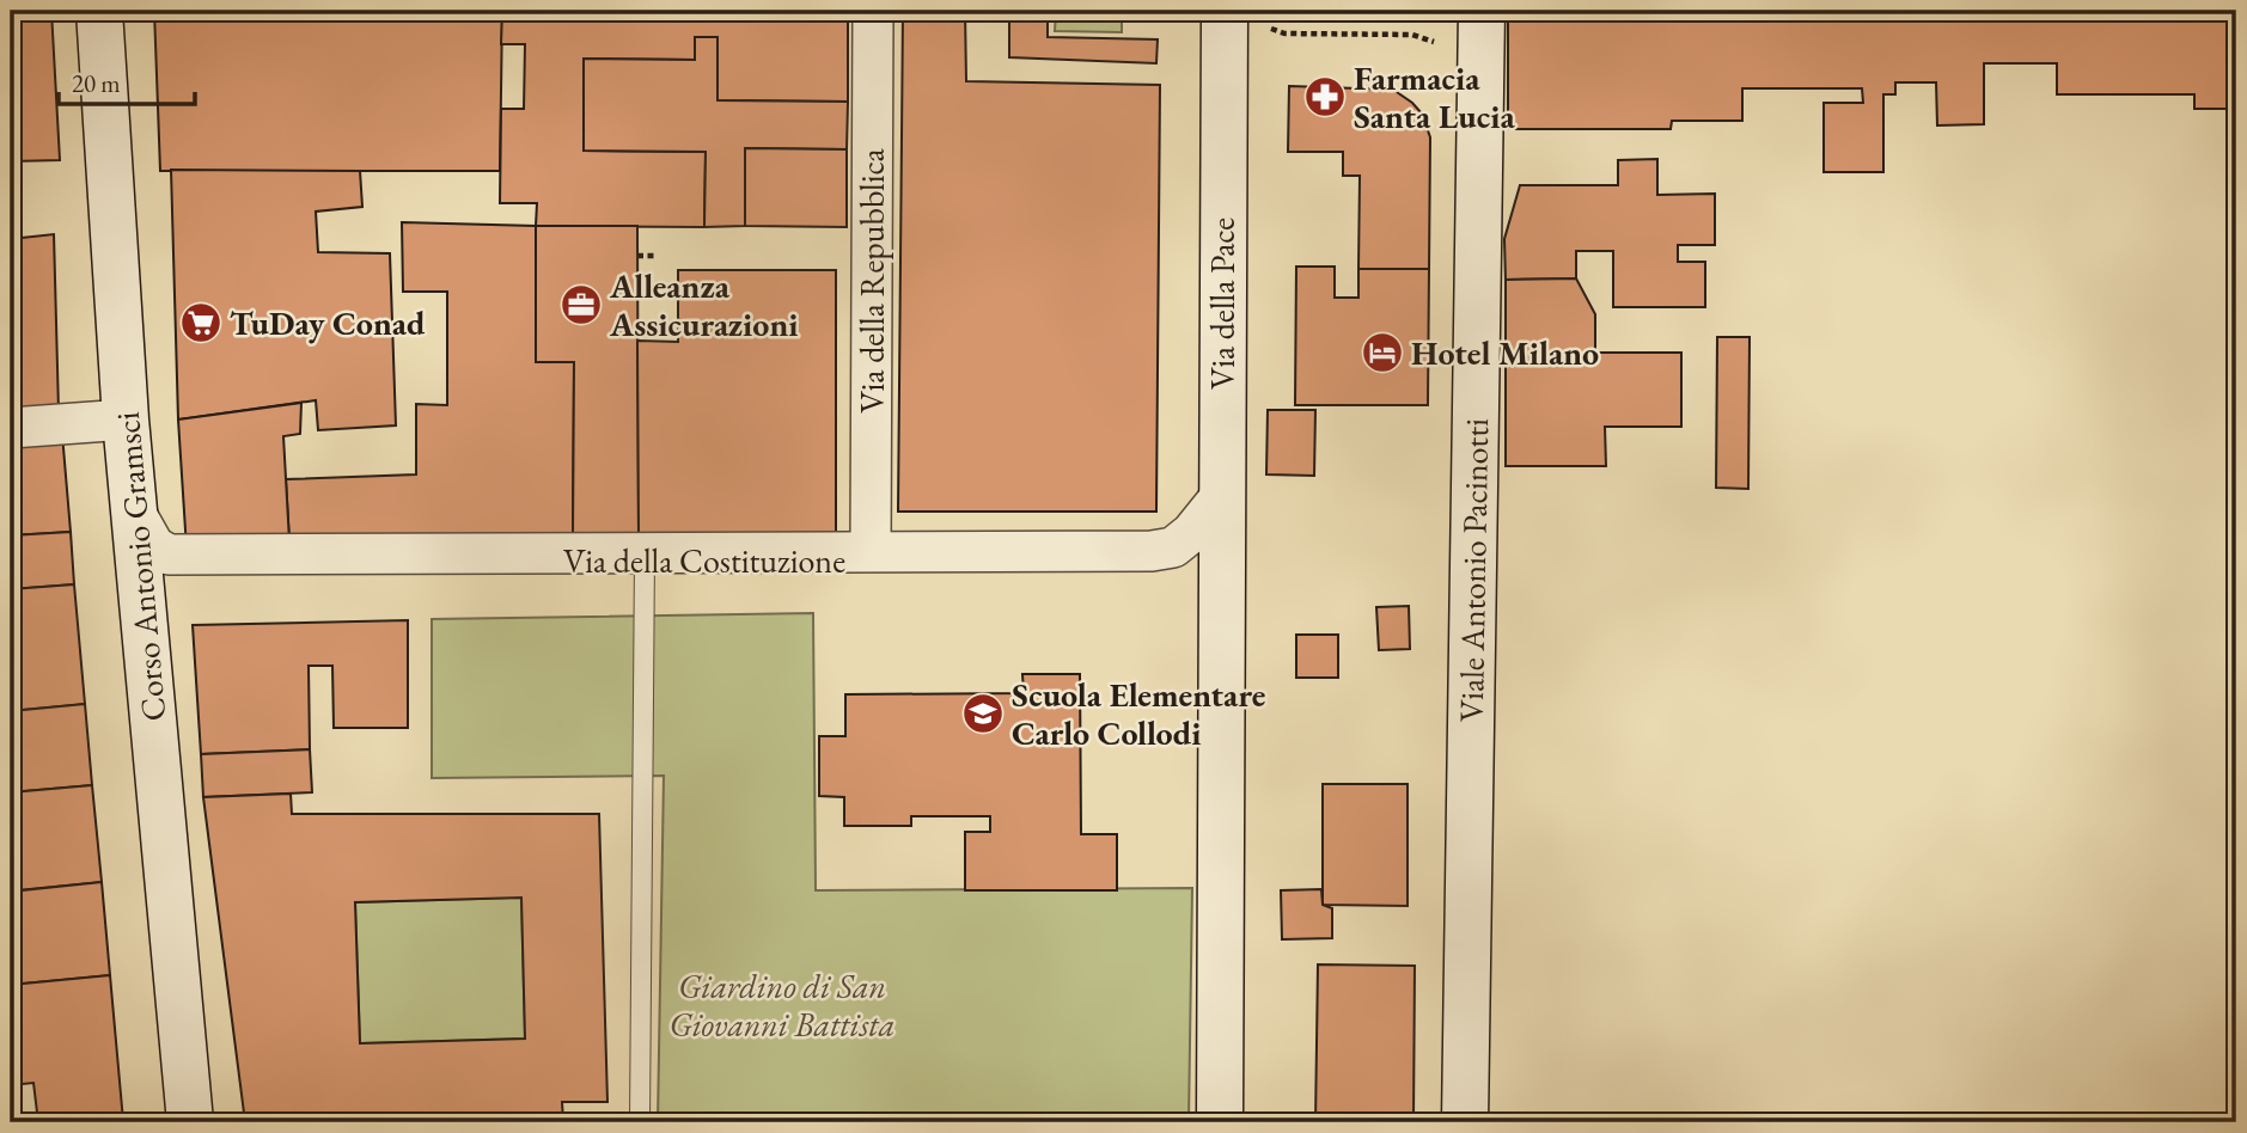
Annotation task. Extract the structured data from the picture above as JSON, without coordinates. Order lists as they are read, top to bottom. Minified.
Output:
{"streets":{"street":["Via della Repubblica","Via della Pace","Via della Costituzione","Corso Antonio Gramsci","Viale Antonio Pacinotti"]},"crossings":[["Via della Repubblica","Via della Costituzione"],["Via della Pace","Via della Costituzione"],["Via della Costituzione","Corso Antonio Gramsci"]],"parks":["Giardino di San Giovanni Battista"],"places":{"pharmacy":["Farmacia Santa Lucia"],"office":["Alleanza Assicurazioni"],"supermarket":["TuDay Conad"],"hotel":["Hotel Milano"],"school or university":["Scuola Elementare Carlo Collodi"]},"scale_bar":"20 m"}
